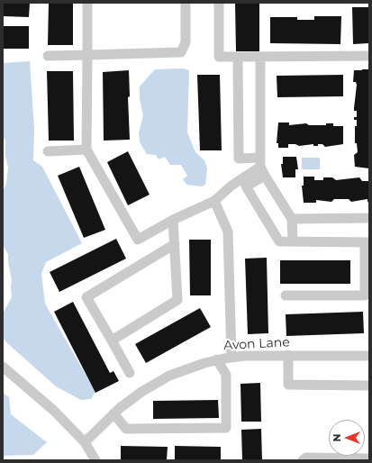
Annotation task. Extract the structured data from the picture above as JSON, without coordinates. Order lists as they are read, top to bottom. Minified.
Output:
{"streets":{"street":["Avon Lane"]},"north":"left"}
